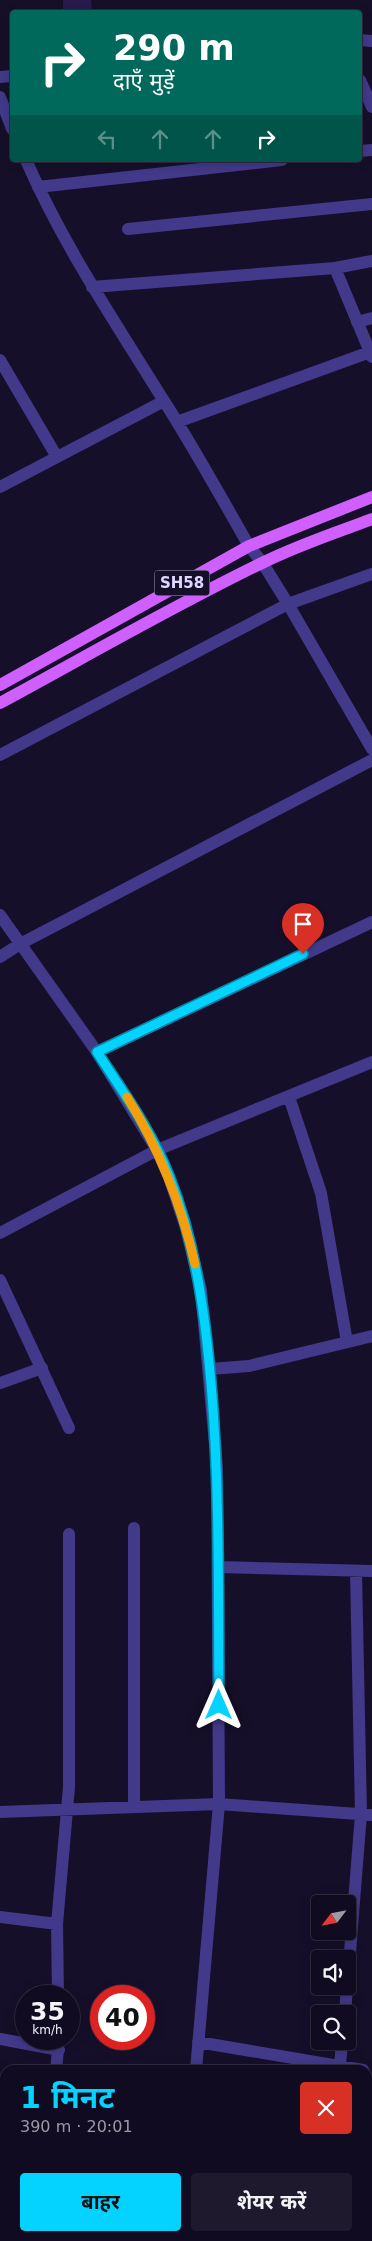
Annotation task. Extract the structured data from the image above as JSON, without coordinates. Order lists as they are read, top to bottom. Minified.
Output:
{"streets":{"main road":["SH58"]},"north":"bottom left","page":{"turn":["290 m","दाएँ मुड़ें"],"speed":"35 km/h","limit":"40","heading":["1 मिनट","390 m · 20:01"],"buttons":["बाहर","शेयर करें"]}}
